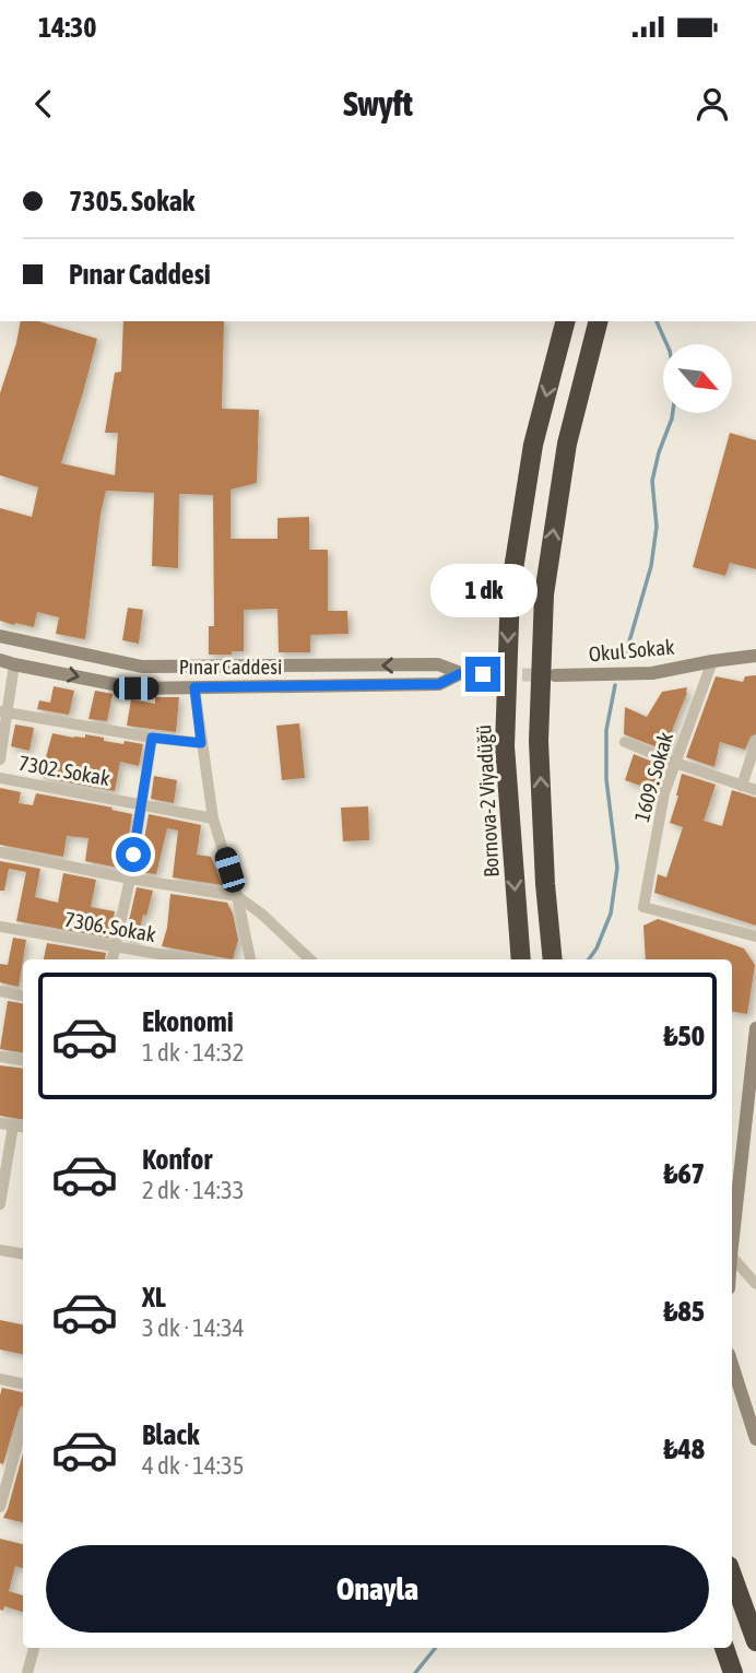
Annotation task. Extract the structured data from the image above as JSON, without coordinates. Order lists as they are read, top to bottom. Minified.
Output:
{"streets":{"highway":["Bornova-2 Viyadüğü"],"main road":["Okul Sokak","Pınar Caddesi"],"street":["7302. Sokak","1609. Sokak","7306. Sokak"]},"crossings":[["Okul Sokak","1609. Sokak"]],"north":"bottom right","page":{"status":"14:30","header":"Swyft","banner":["7305. Sokak","Pınar Caddesi"],"bubble":"1 dk","list":[{"name":"Ekonomi","note":"1 dk · 14:32","value":"₺50"},{"name":"Konfor","note":"2 dk · 14:33","value":"₺67"},{"name":"XL","note":"3 dk · 14:34","value":"₺85"},{"name":"Black","note":"4 dk · 14:35","value":"₺48"}],"buttons":"Onayla"}}
